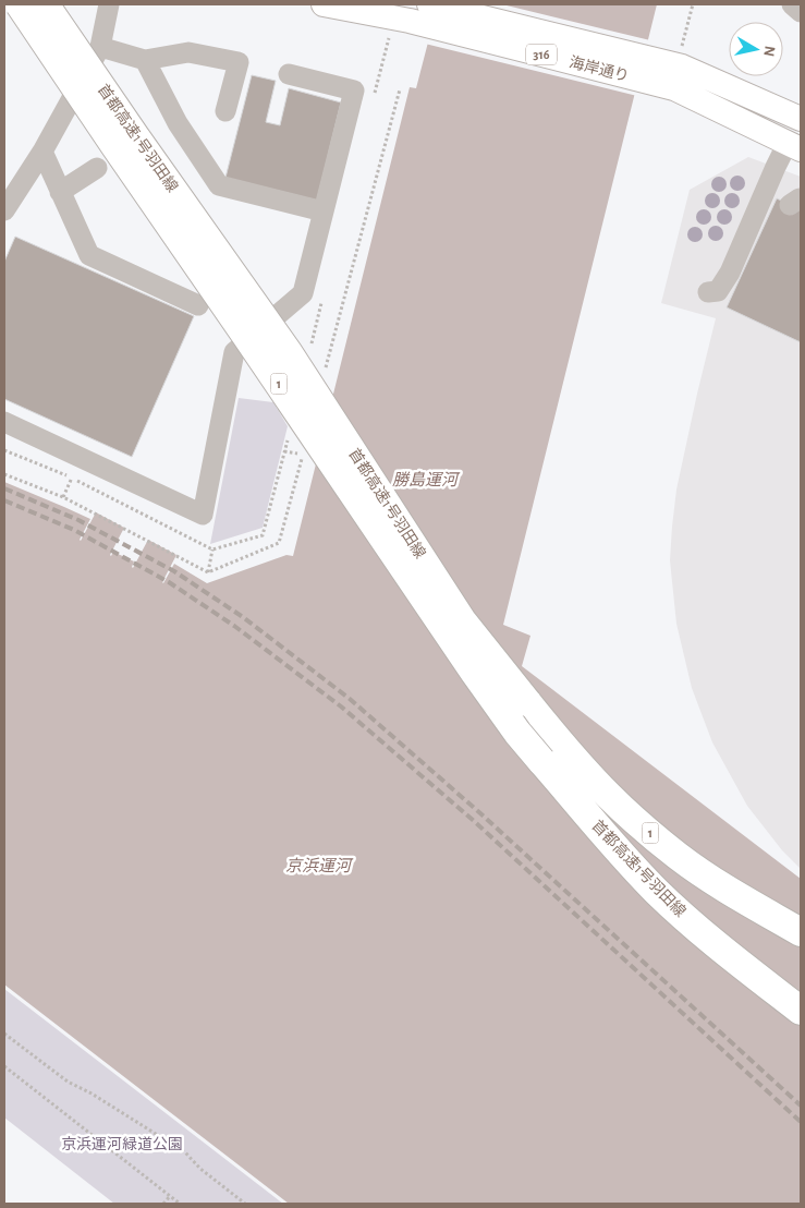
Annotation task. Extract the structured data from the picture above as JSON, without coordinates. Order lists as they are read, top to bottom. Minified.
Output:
{"streets":{"highway":["首都高速1号羽田線","1"],"main road":["316","海岸通り"]},"water":["勝島運河","京浜運河"],"parks":["京浜運河緑道公園"],"north":"right"}
